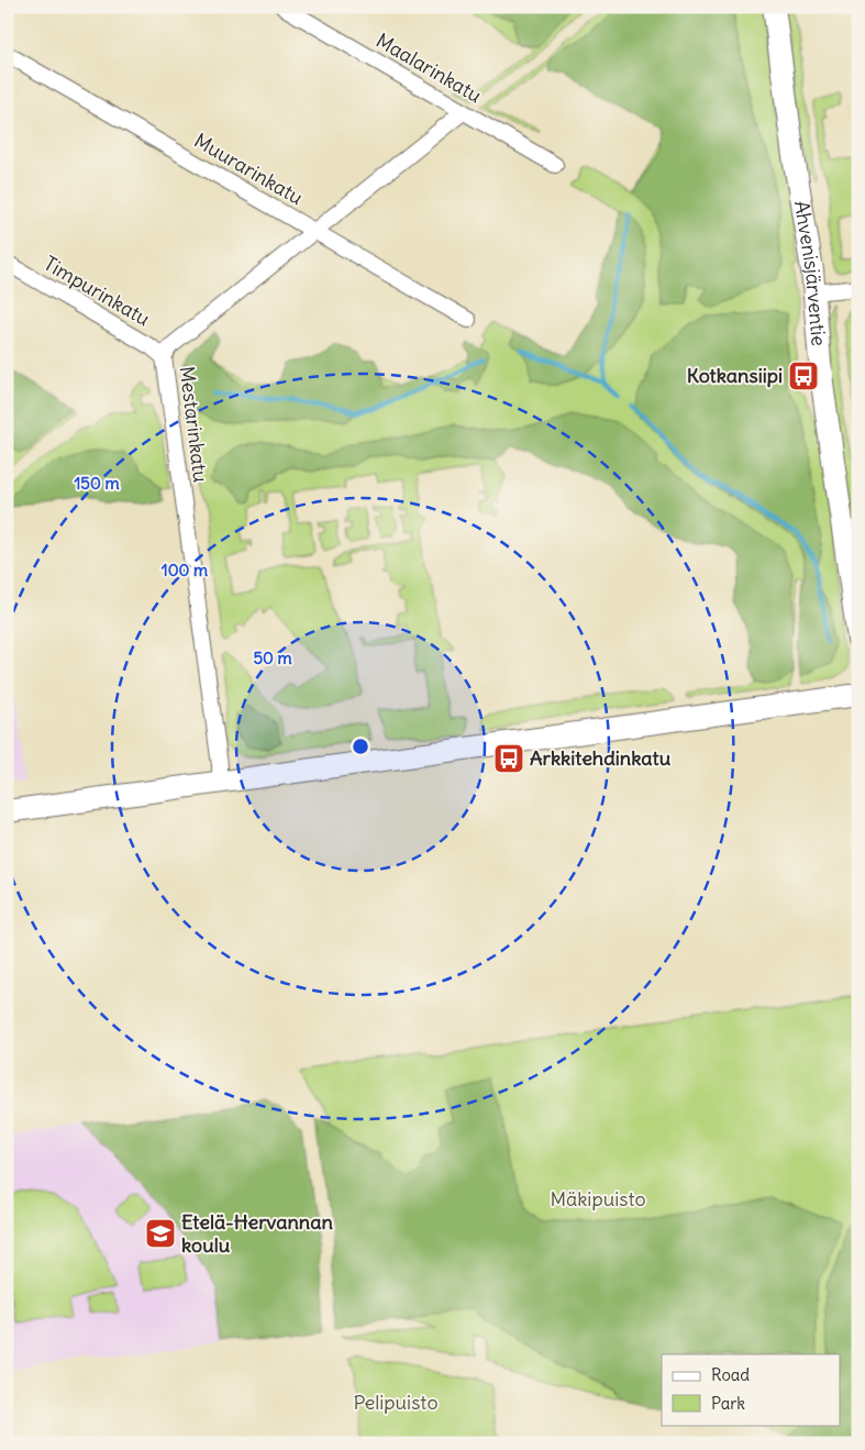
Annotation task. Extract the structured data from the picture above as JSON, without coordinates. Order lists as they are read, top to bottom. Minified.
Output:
{"streets":{"street":["Maalarinkatu","Muurarinkatu","Ahvenisjärventie","Timpurinkatu","Mestarinkatu"]},"crossings":[["Maalarinkatu","Mestarinkatu"],["Muurarinkatu","Mestarinkatu"],["Timpurinkatu","Mestarinkatu"]],"parks":["Mäkipuisto","Pelipuisto"],"places":{"bus stop":["Kotkansiipi","Arkkitehdinkatu"],"school or university":["Etelä-Hervannan koulu"]},"legend":["Road","Park"],"rings":["150 m","100 m","50 m"]}
